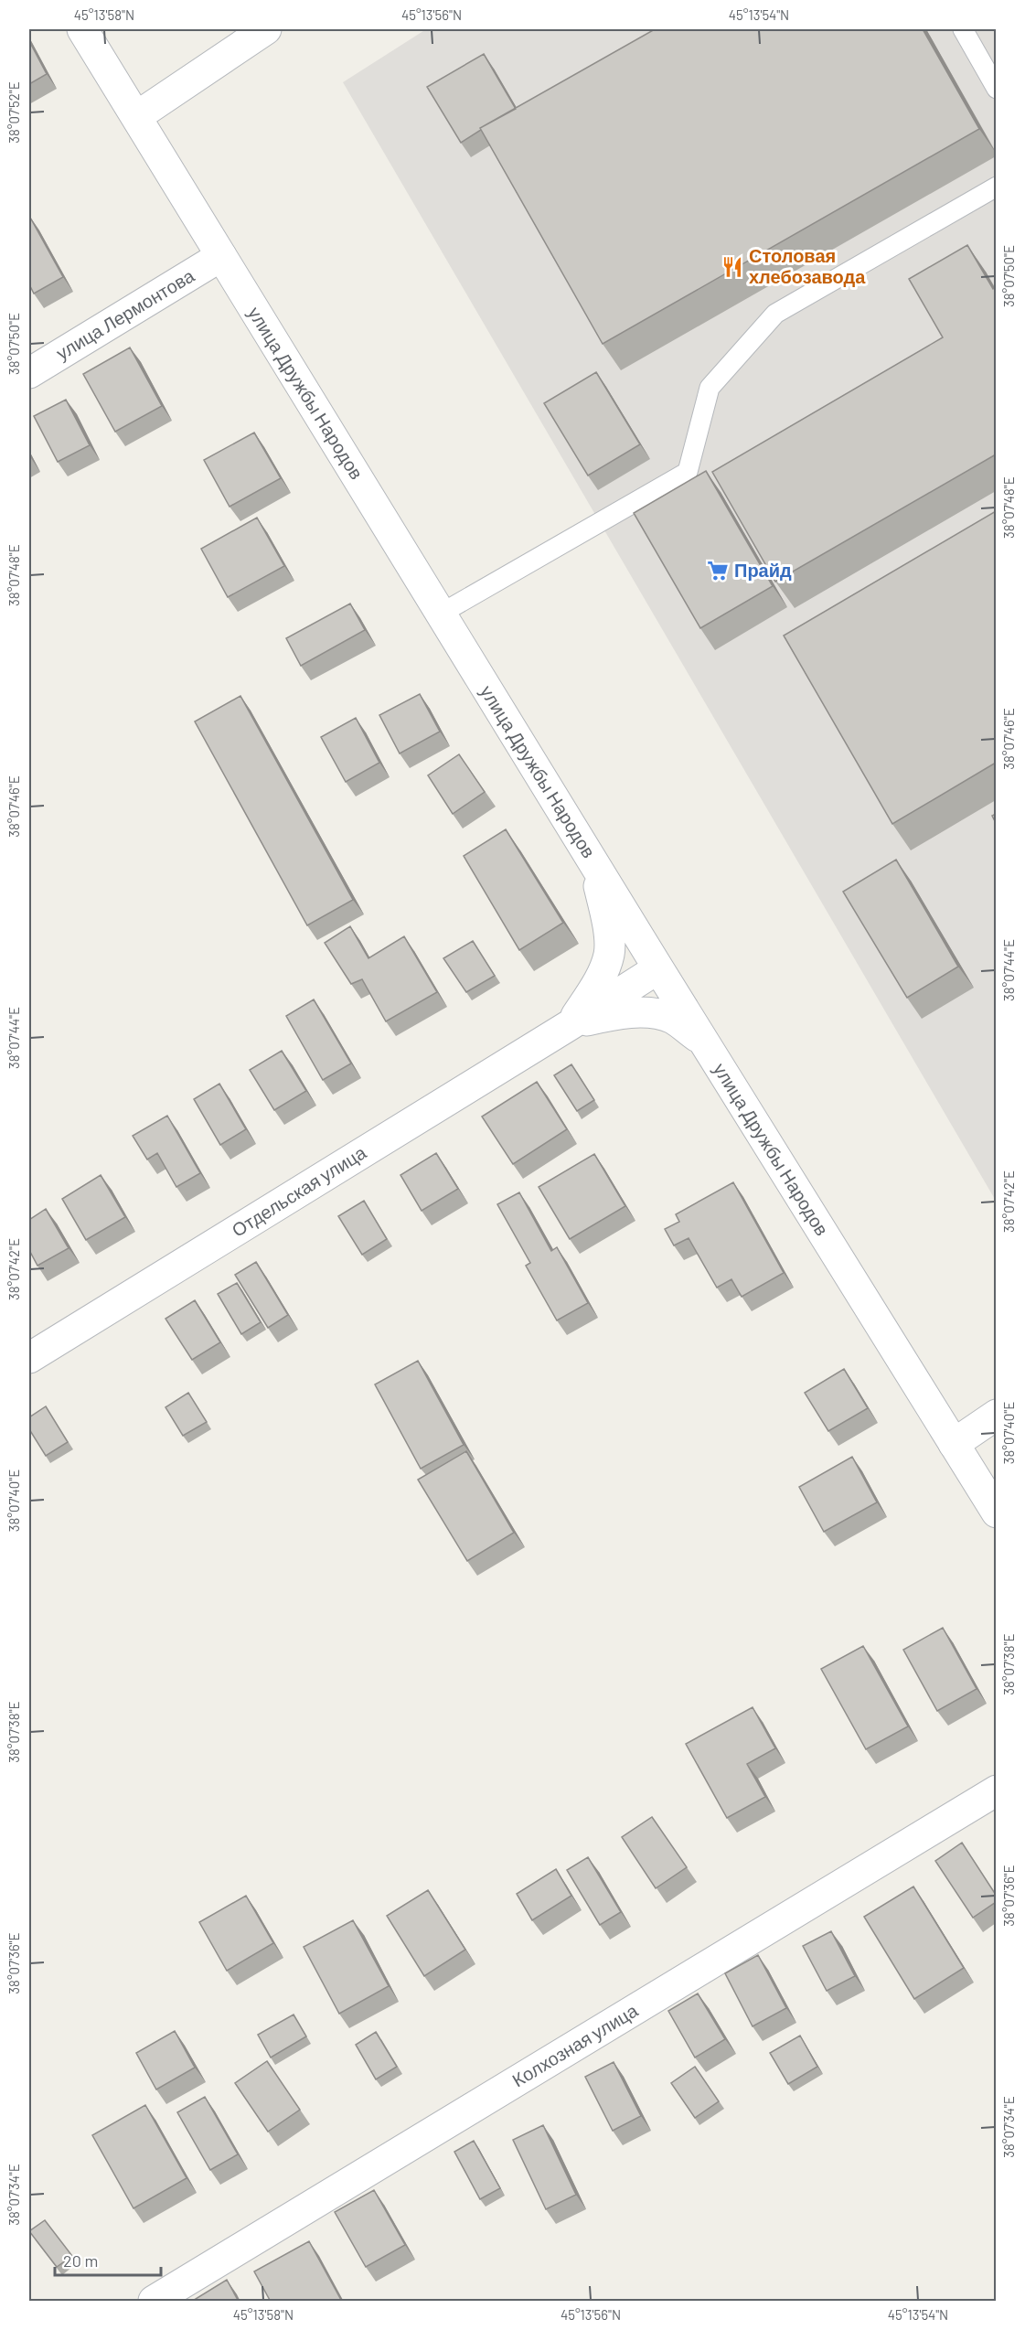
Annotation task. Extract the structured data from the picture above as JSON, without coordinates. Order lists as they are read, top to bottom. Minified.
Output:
{"streets":{"street":["улица Лермонтова","улица Дружбы Народов","Отдельская улица","Колхозная улица"]},"crossings":[["улица Лермонтова","улица Дружбы Народов"],["улица Дружбы Народов","Отдельская улица"]],"places":{"restaurant":["Столовая хлебозавода"],"supermarket":["Прайд"]},"scale_bar":"20 m","coordinates":["45°13'58\"N","45°13'56\"N","45°13'54\"N","38°07'52\"E","38°07'50\"E","38°07'48\"E","38°07'46\"E","38°07'44\"E","38°07'42\"E","38°07'40\"E","38°07'38\"E","38°07'36\"E","38°07'34\"E"]}
